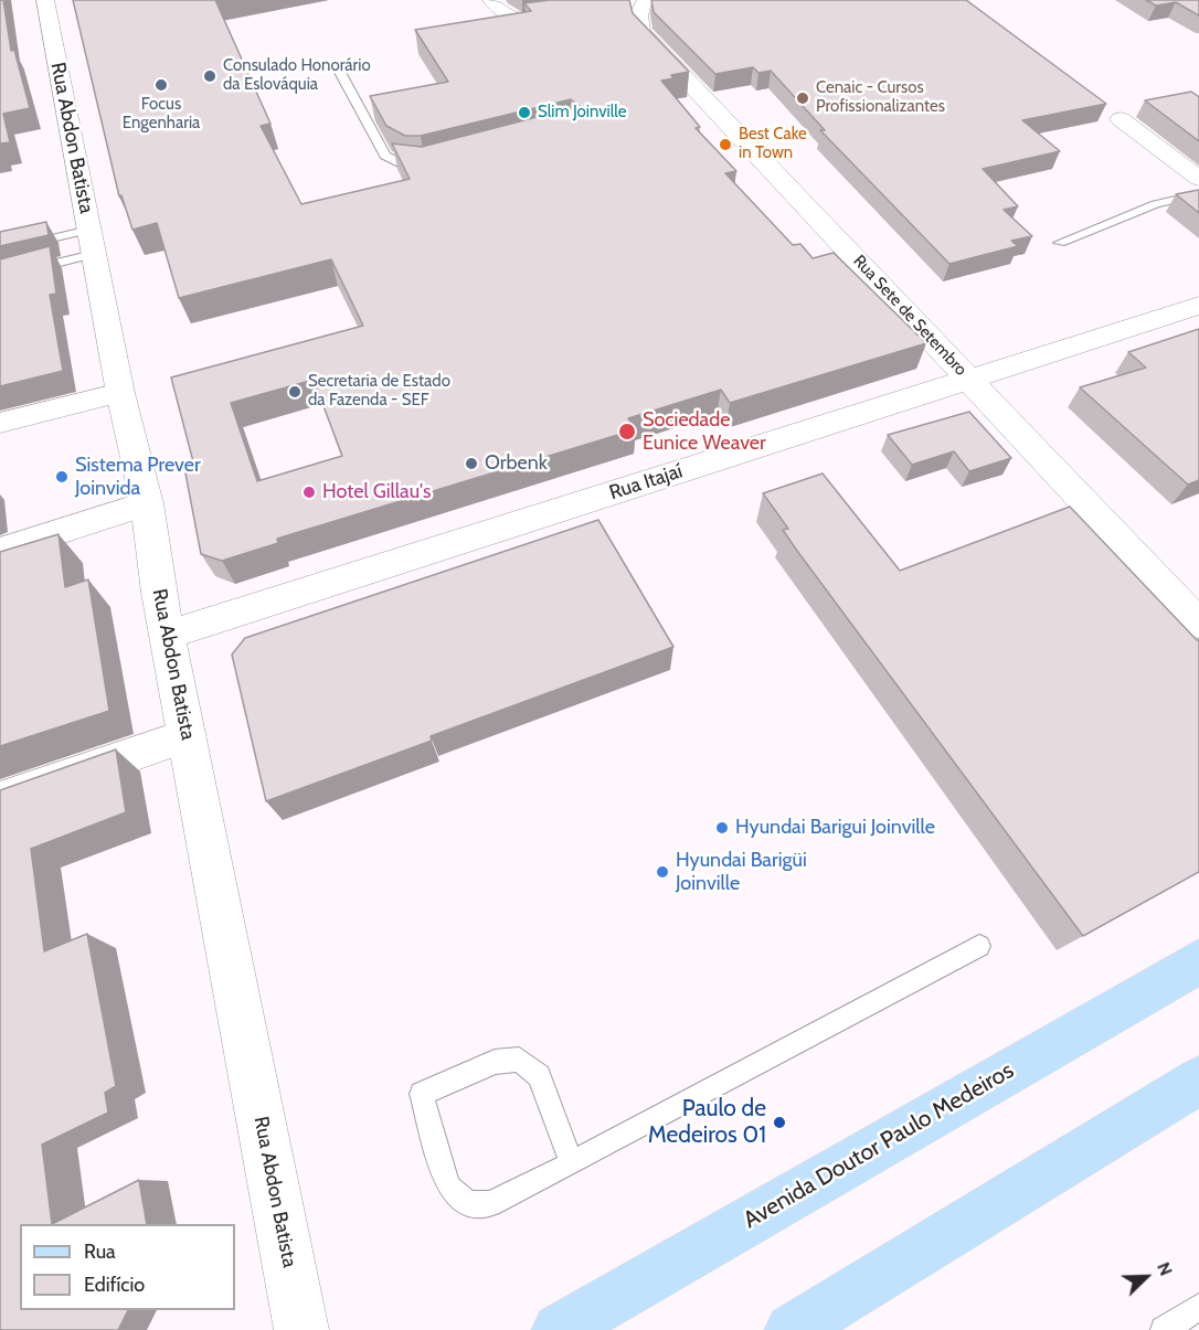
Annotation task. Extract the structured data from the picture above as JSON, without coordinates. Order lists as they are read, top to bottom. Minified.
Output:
{"streets":{"main road":["Rua Abdon Batista","Rua Sete de Setembro","Rua Itajaí","Avenida Doutor Paulo Medeiros"]},"crossings":[["Rua Abdon Batista","Rua Itajaí"],["Rua Sete de Setembro","Rua Itajaí"]],"places":["Consulado Honorário da Eslováquia","Focus Engenharia","Cenaic - Cursos Profissionalizantes","Slim Joinville","Best Cake in Town","Secretaria de Estado da Fazenda - SEF","Sociedade Eunice Weaver","Orbenk","Sistema Prever Joinvida","Hotel Gillau's","Hyundai Barigui Joinville","Hyundai Barigüi Joinville","Paulo de Medeiros 01"],"legend":["Rua","Edifício"],"north":"top right"}
